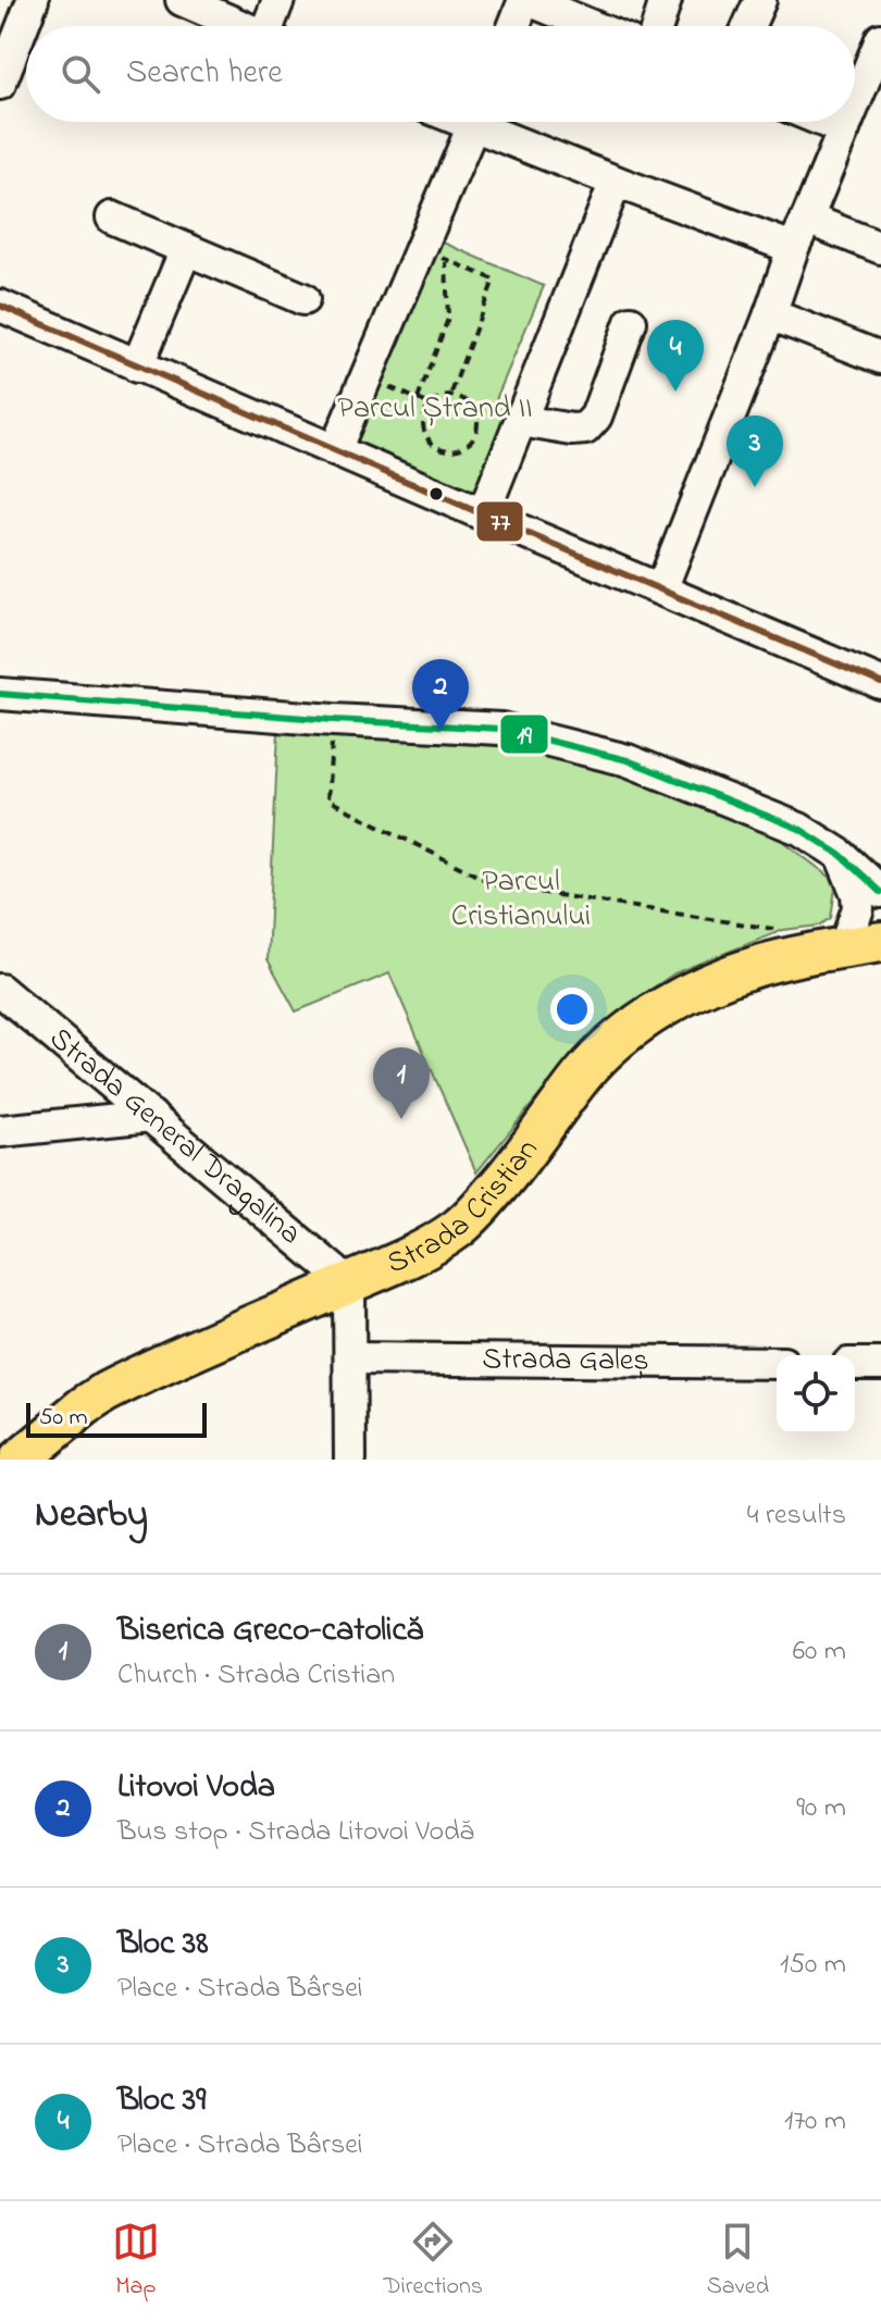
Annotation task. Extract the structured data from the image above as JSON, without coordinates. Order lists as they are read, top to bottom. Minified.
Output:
{"streets":{"main road":["Strada Cristian"],"street":["Strada General Dragalina","Strada Galeș"]},"crossings":[["Strada General Dragalina","Strada Cristian"]],"parks":["Parcul Ștrand II","Parcul Cristianului"],"lines":["transit line 77","transit line 19"],"scale_bar":"50 m","page":{"search":"Search here","pins":["4","3","2","1"],"scale":"50 m","heading":["Nearby","4 results"],"list":[{"mark":"1","name":"Biserica Greco-catolică","note":"Church · Strada Cristian","value":"60 m"},{"mark":"2","name":"Litovoi Voda","note":"Bus stop · Strada Litovoi Vodă","value":"90 m"},{"mark":"3","name":"Bloc 38","note":"Place · Strada Bârsei","value":"150 m"},{"mark":"4","name":"Bloc 39","note":"Place · Strada Bârsei","value":"170 m"}],"nav":["Map","Directions","Saved"]}}
